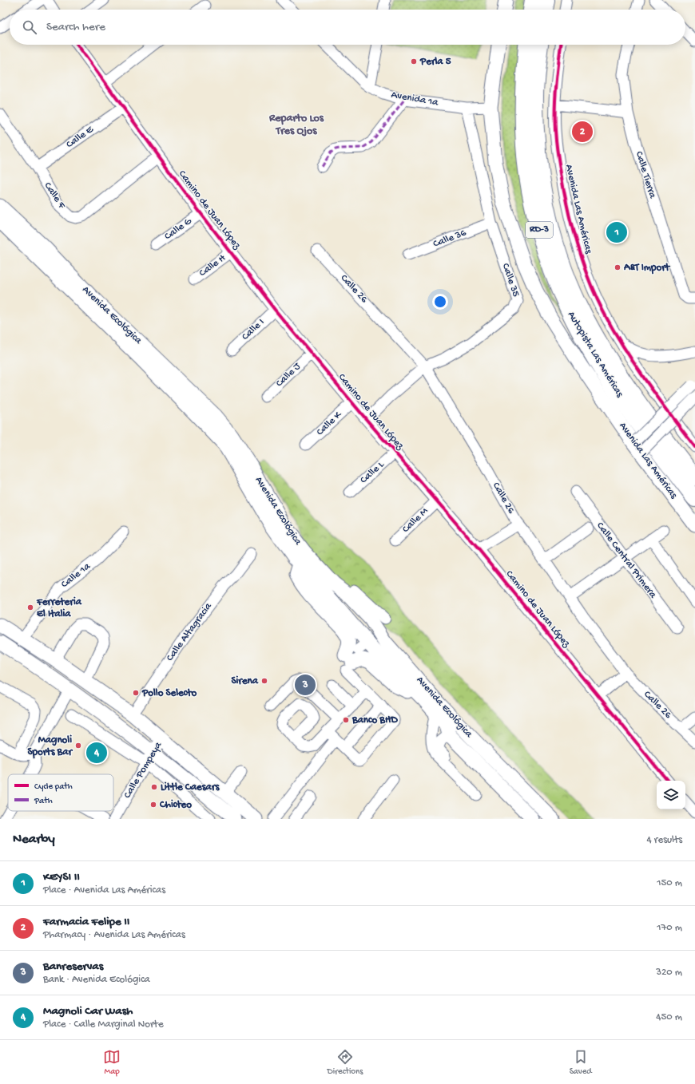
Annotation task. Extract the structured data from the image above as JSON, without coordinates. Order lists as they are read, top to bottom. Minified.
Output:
{"streets":{"highway":["RD-3","Autopista Las Américas"],"main road":["Avenida Las Américas","Avenida Ecológica"],"street":["Avenida 1a","Calle E","Calle Tierra","Calle F","Camino de Juan López","Calle G","Calle 36","Calle H","Calle 35","Calle 26","Calle I","Calle J","Calle K","Calle L","Calle M","Calle Central Primera","Calle 1a","Calle Altagracia","Calle Pompeya"]},"crossings":[["Avenida 1a","Avenida Las Américas"],["Avenida 1a","Calle 35"],["Calle E","Calle F"],["Calle E","Camino de Juan López"],["Calle F","Camino de Juan López"],["Camino de Juan López","Calle G"],["Camino de Juan López","Calle H"],["Camino de Juan López","Calle 35"],["Camino de Juan López","Calle I"],["Camino de Juan López","Calle J"],["Camino de Juan López","Calle K"],["Camino de Juan López","Calle L"],["Camino de Juan López","Calle M"],["Calle 36","Calle 35"],["Calle 35","Calle 26"]],"districts":["Reparto Los Tres Ojos"],"places":["Perla 5","A&T Import","Ferreteria El Italia","Sirena","Pollo Selecto","Banco BHD","Magnoli Sports Bar","Little Caesars","Chicteo"],"legend":["Cycle path","Path"],"page":{"search":"Search here","pins":["2","1","3","4"],"heading":["Nearby","4 results"],"list":[{"mark":"1","name":"KEYSI II","note":"Place · Avenida Las Américas","value":"150 m"},{"mark":"2","name":"Farmacia Felipe II","note":"Pharmacy · Avenida Las Américas","value":"170 m"},{"mark":"3","name":"Banreservas","note":"Bank · Avenida Ecológica","value":"320 m"},{"mark":"4","name":"Magnoli Car Wash","note":"Place · Calle Marginal Norte","value":"450 m"}],"nav":["Map","Directions","Saved"]}}
